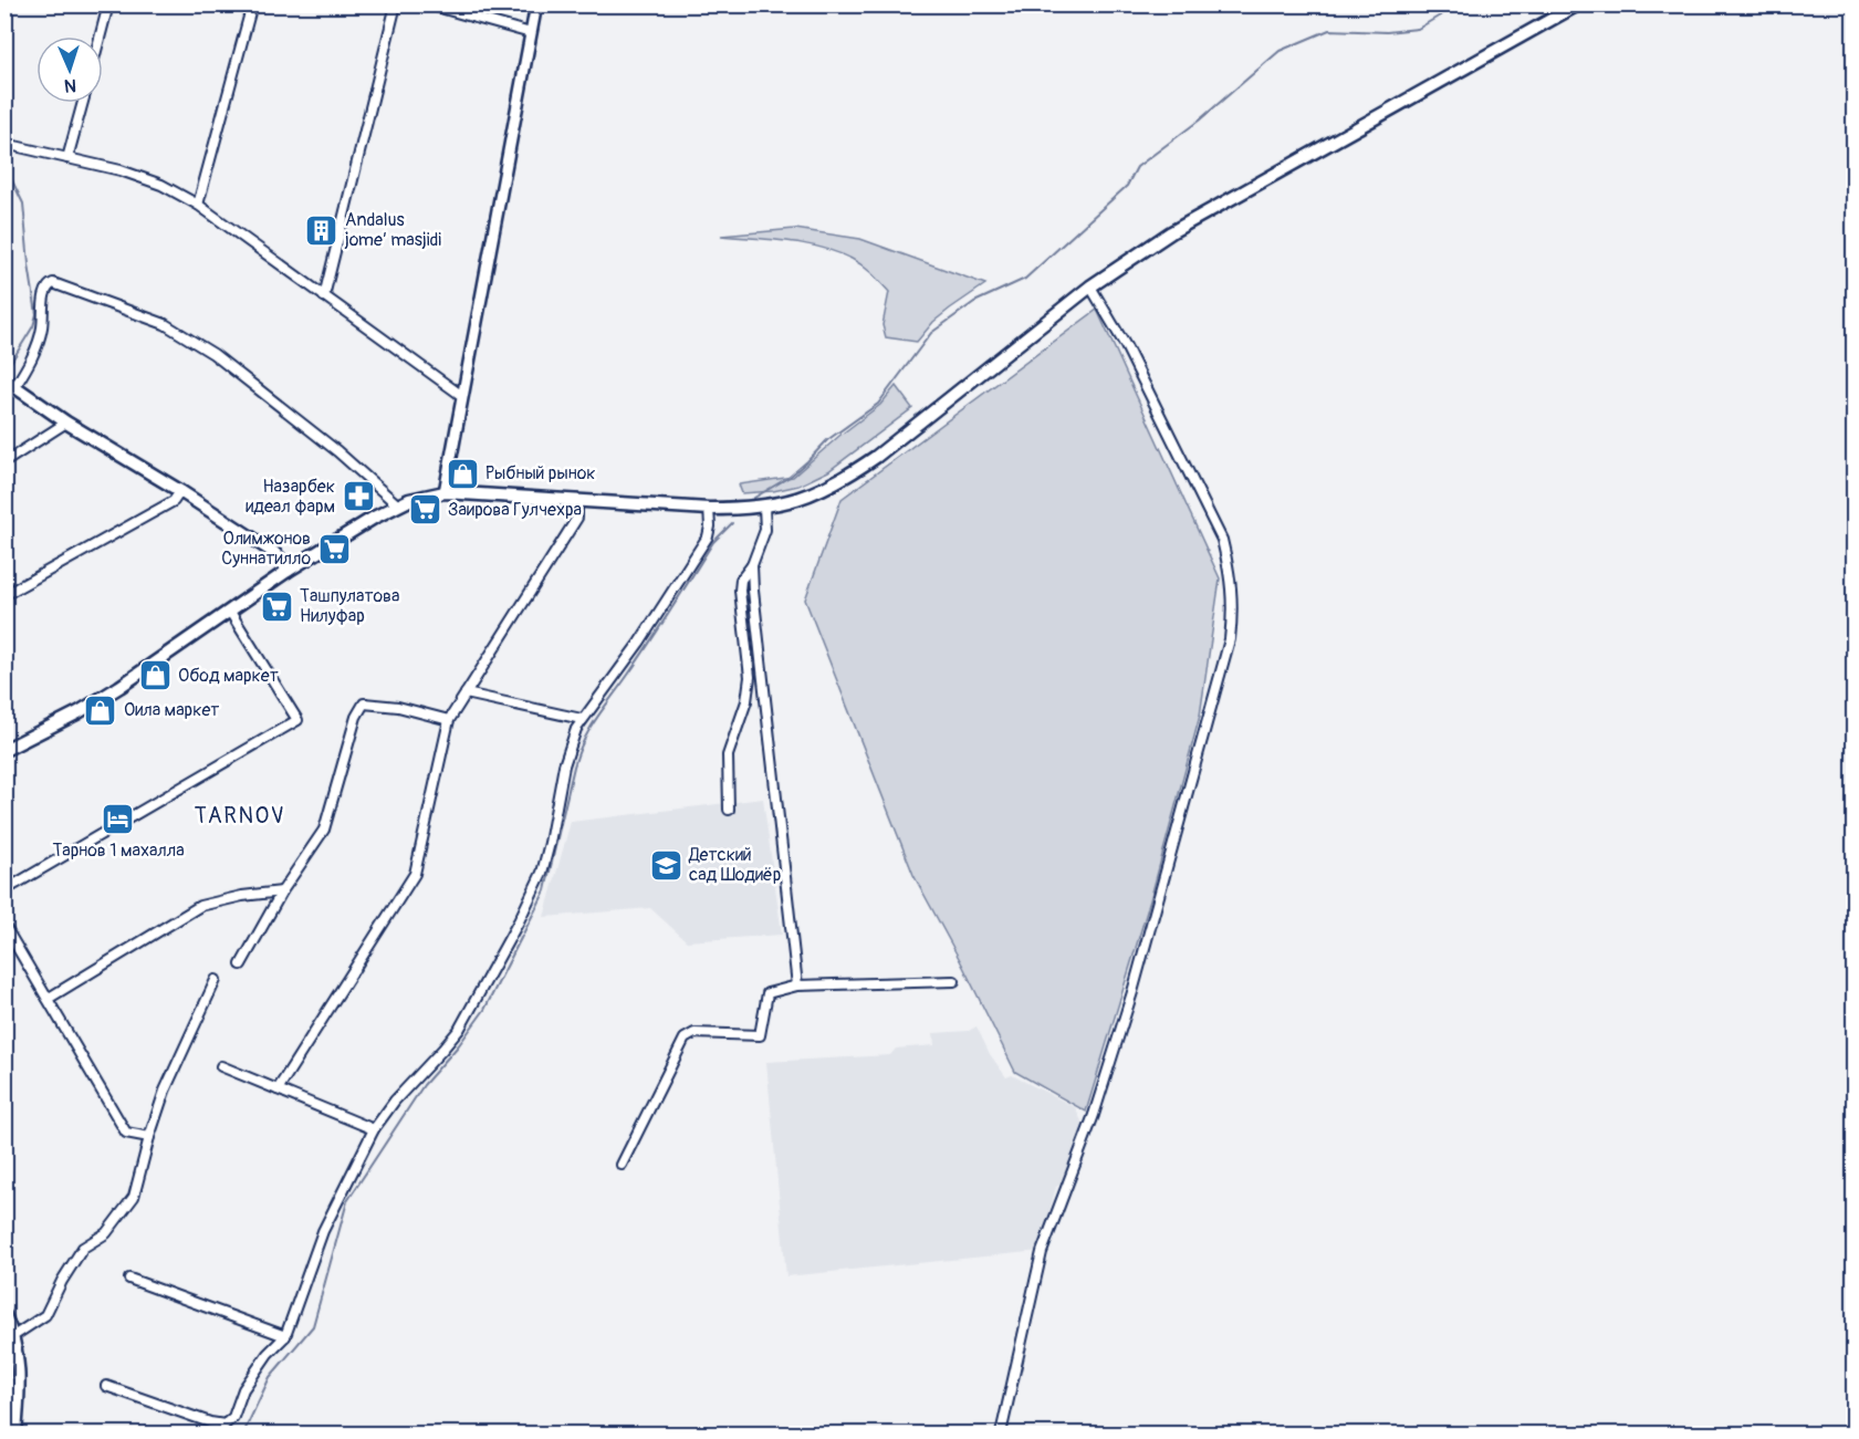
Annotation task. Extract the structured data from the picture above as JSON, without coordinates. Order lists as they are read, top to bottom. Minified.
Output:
{"districts":["TARNOV"],"places":{"building":["Andalus jome’ masjidi"],"shop":["Рыбный рынок","Обод маркет","Оила маркет"],"pharmacy":["Назарбек идеал фарм"],"supermarket":["Заирова Гулчехра","Олимжонов Суннатилло","Ташпулатова Нилуфар"],"hotel":["Тарнов 1 махалла"],"school or university":["Детский сад Шодиёр"]},"north":"bottom"}
